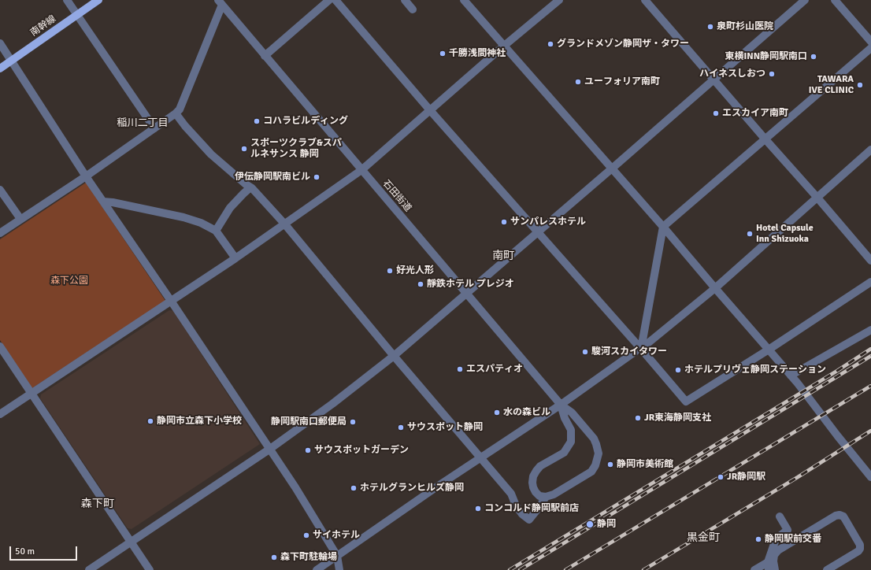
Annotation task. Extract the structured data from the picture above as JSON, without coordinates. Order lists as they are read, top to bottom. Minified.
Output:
{"streets":{"main road":["南幹線"],"street":["石田街道"]},"districts":["稲川二丁目","南町","森下町","黒金町"],"parks":["森下公園"],"places":["泉町杉山医院","グランドメゾン静岡ザ・タワー","千勝浅間神社","東横INN静岡駅南口","ハイネスしおつ","ユーフォリア南町","TAWARA IVE CLINIC","エスカイア南町","コハラビルディング","スポーツクラブ&スパ ルネサンス 静岡","伊伝静岡駅南ビル","サンパレスホテル","Hotel Capsule Inn Shizuoka","好光人形","靜鉄ホテル プレジオ","駿河スカイタワー","エスパティオ","ホテルプリヴェ静岡ステーション","水の森ビル","JR東海静岡支社","静岡市立森下小学校","静岡駅南口郵便局","サウスポット静岡","サウスポットガーデン","静岡市美術館","JR静岡駅","ホテルグランヒルズ静岡","コンコルド静岡駅前店","静岡","サイホテル","静岡駅前交番","森下町駐輪場"],"scale_bar":"50 m"}
